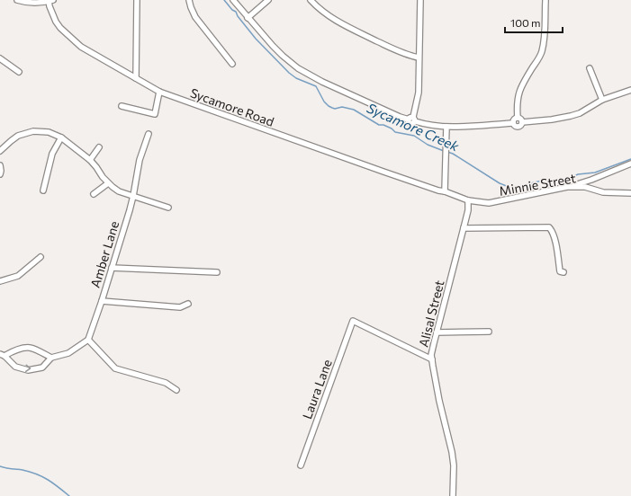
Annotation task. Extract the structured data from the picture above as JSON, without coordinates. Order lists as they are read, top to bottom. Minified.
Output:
{"streets":{"street":["Sycamore Road","Minnie Street","Amber Lane","Alisal Street","Laura Lane"]},"crossings":[["Sycamore Road","Minnie Street"],["Sycamore Road","Alisal Street"],["Minnie Street","Alisal Street"],["Alisal Street","Laura Lane"]],"water":["Sycamore Creek"],"scale_bar":"100 m"}
